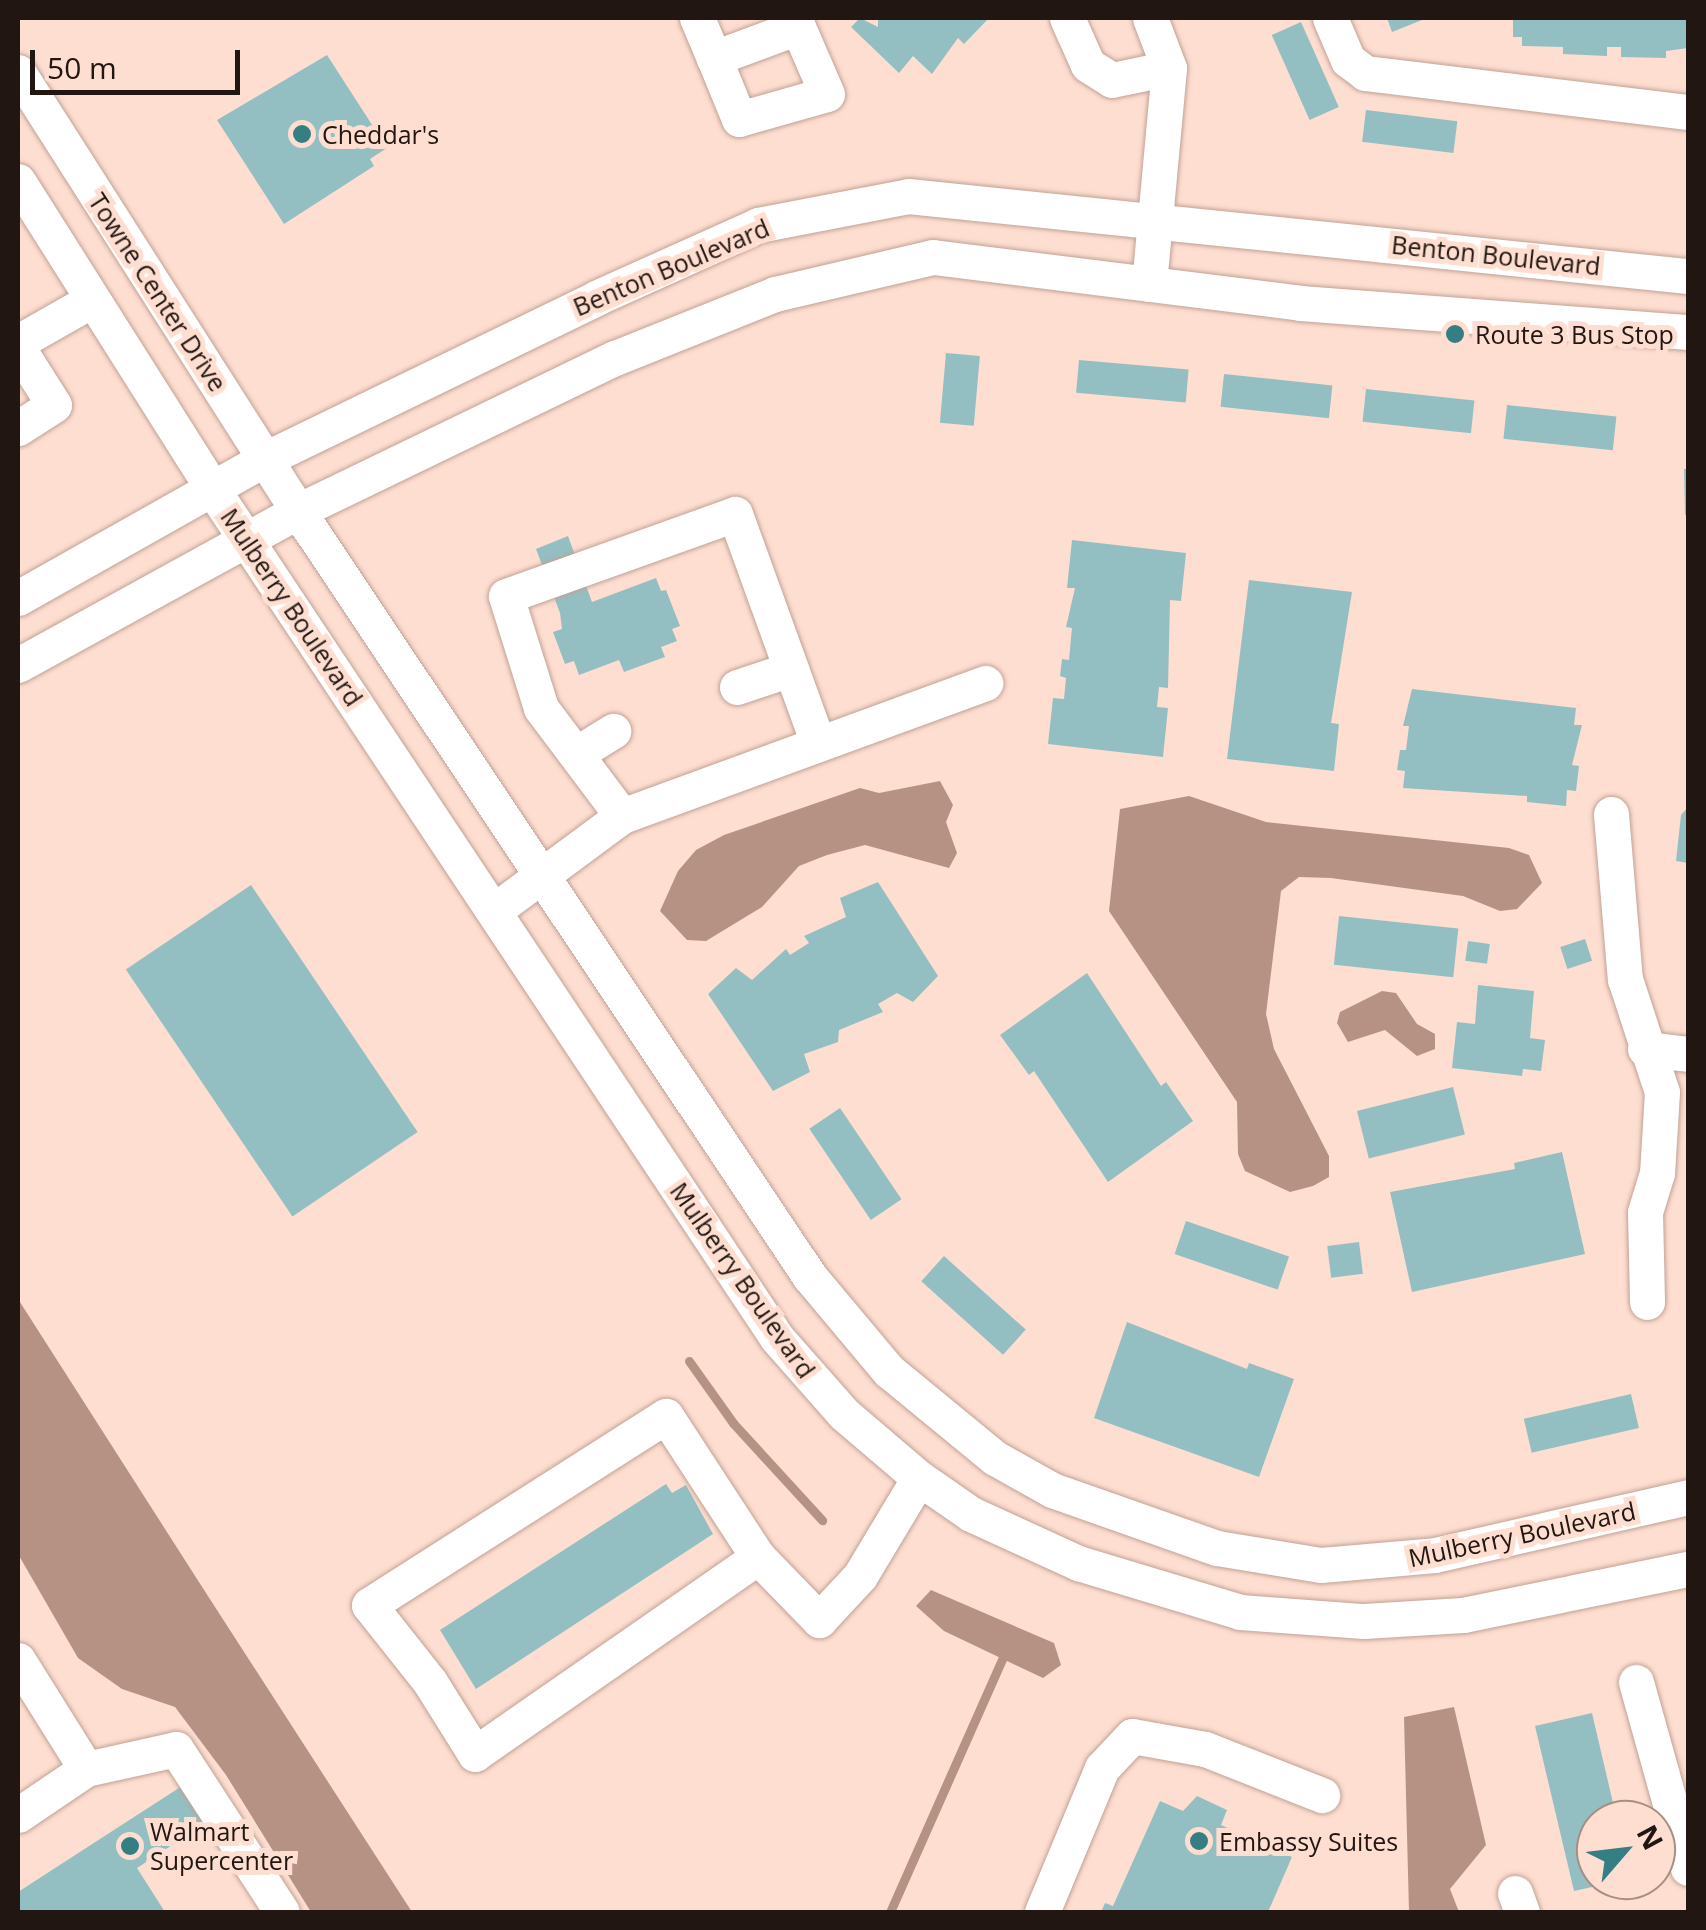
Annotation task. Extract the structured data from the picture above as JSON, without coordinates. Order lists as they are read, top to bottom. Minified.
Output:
{"streets":{"street":["Benton Boulevard","Towne Center Drive","Mulberry Boulevard"]},"crossings":[["Benton Boulevard","Towne Center Drive"],["Benton Boulevard","Mulberry Boulevard"],["Towne Center Drive","Mulberry Boulevard"]],"places":["Cheddar's","Route 3 Bus Stop","Embassy Suites","Walmart Supercenter"],"scale_bar":"50 m","north":"top right"}
